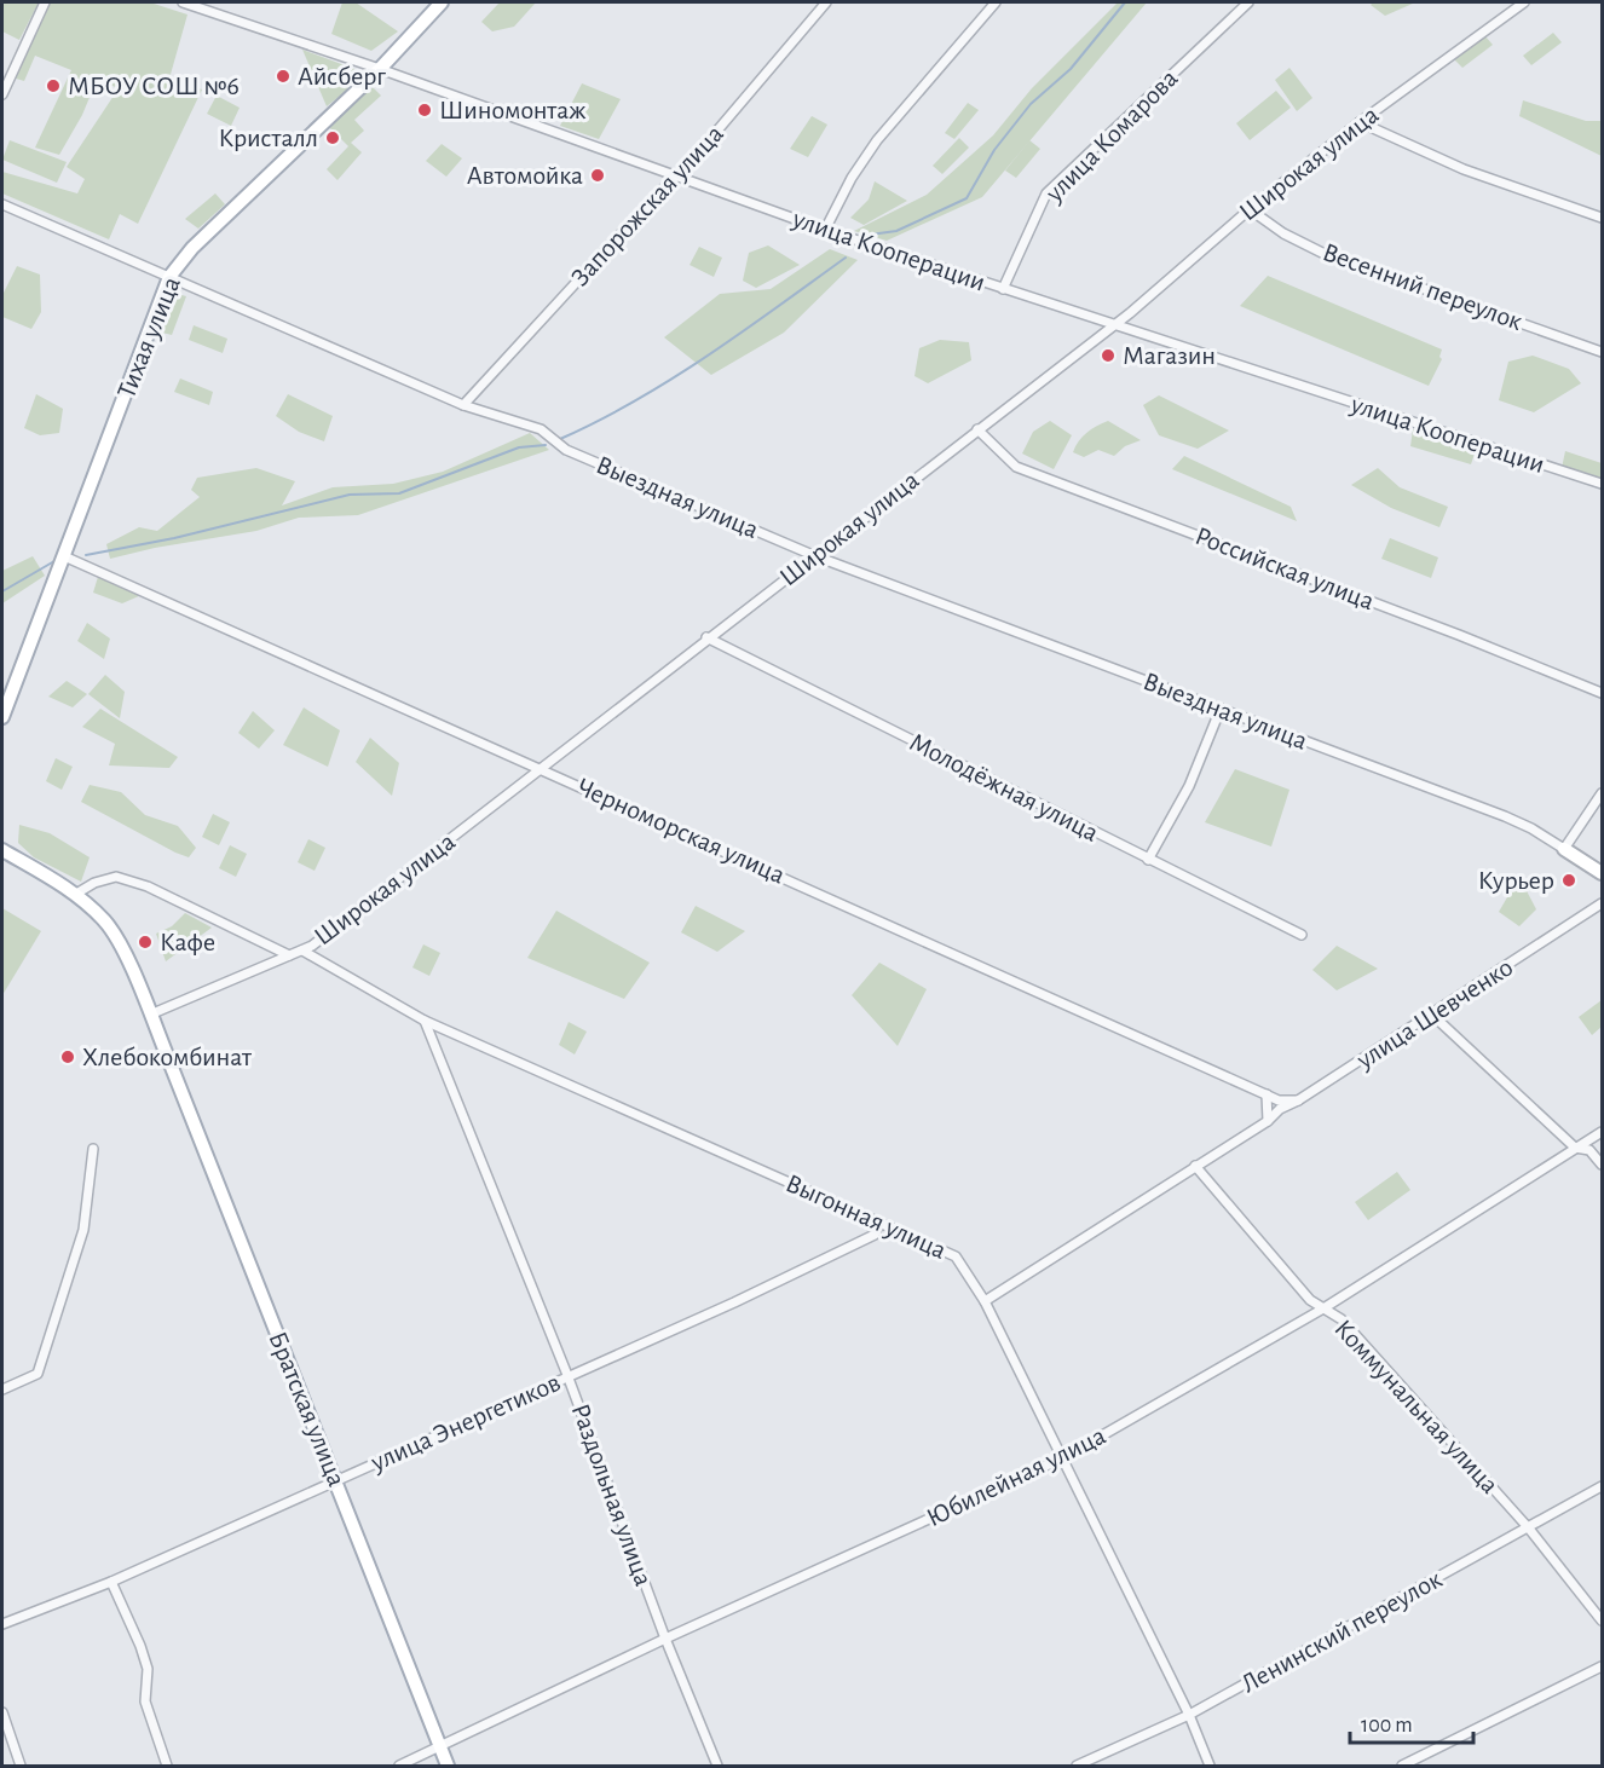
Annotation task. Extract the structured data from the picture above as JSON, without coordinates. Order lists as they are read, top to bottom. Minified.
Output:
{"streets":{"main road":["Тихая улица","Братская улица"],"street":["улица Комарова","Широкая улица","Запорожская улица","улица Кооперации","Весенний переулок","Выездная улица","Российская улица","Молодёжная улица","Черноморская улица","улица Шевченко","Выгонная улица","Коммунальная улица","улица Энергетиков","Юбилейная улица","Раздольная улица","Ленинский переулок"]},"crossings":[["улица Комарова","улица Кооперации"],["Широкая улица","улица Кооперации"],["Широкая улица","Весенний переулок"],["Широкая улица","Выездная улица"],["Широкая улица","Российская улица"],["Широкая улица","Молодёжная улица"],["Широкая улица","Черноморская улица"],["Широкая улица","Выгонная улица"],["Широкая улица","Братская улица"],["Запорожская улица","улица Кооперации"],["Запорожская улица","Выездная улица"],["улица Кооперации","Тихая улица"],["Тихая улица","Выездная улица"],["Тихая улица","Черноморская улица"],["Черноморская улица","улица Шевченко"],["улица Шевченко","Выгонная улица"],["улица Шевченко","Коммунальная улица"],["Выгонная улица","улица Энергетиков"],["Выгонная улица","Юбилейная улица"],["Выгонная улица","Раздольная улица"],["Выгонная улица","Ленинский переулок"],["Коммунальная улица","Юбилейная улица"],["Коммунальная улица","Ленинский переулок"],["Братская улица","улица Энергетиков"],["Братская улица","Юбилейная улица"],["улица Энергетиков","Раздольная улица"],["Юбилейная улица","Раздольная улица"]],"places":["Айсберг","МБОУ СОШ №6","Шиномонтаж","Кристалл","Автомойка","Магазин","Курьер","Кафе","Хлебокомбинат"],"scale_bar":"100 m"}
